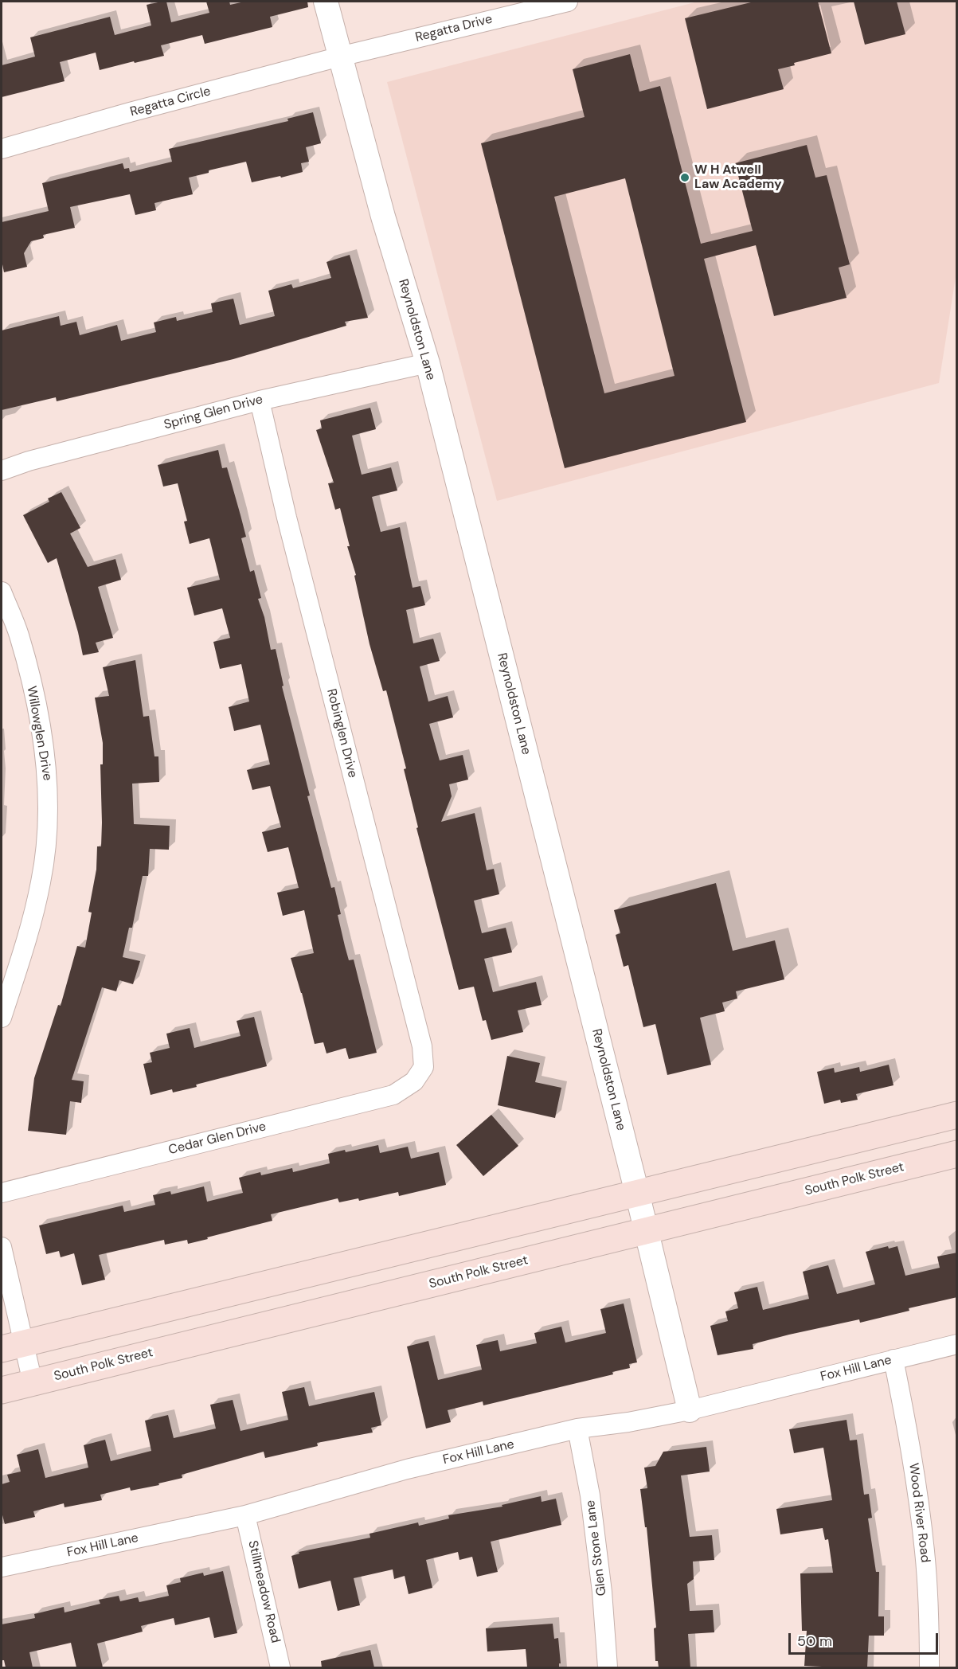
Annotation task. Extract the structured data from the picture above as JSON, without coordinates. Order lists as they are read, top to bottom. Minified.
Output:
{"streets":{"main road":["South Polk Street"],"street":["Regatta Drive","Regatta Circle","Reynoldston Lane","Spring Glen Drive","Willowglen Drive","Robinglen Drive","Cedar Glen Drive","Fox Hill Lane","Wood River Road","Glen Stone Lane","Stillmeadow Road"]},"crossings":[["Regatta Drive","Regatta Circle"],["Regatta Drive","Reynoldston Lane"],["Regatta Circle","Reynoldston Lane"],["Reynoldston Lane","Spring Glen Drive"],["Reynoldston Lane","South Polk Street"],["Reynoldston Lane","Fox Hill Lane"],["Spring Glen Drive","Robinglen Drive"],["Robinglen Drive","Cedar Glen Drive"],["Fox Hill Lane","Wood River Road"],["Fox Hill Lane","Glen Stone Lane"],["Fox Hill Lane","Stillmeadow Road"]],"places":["W H Atwell Law Academy"],"scale_bar":"50 m"}
